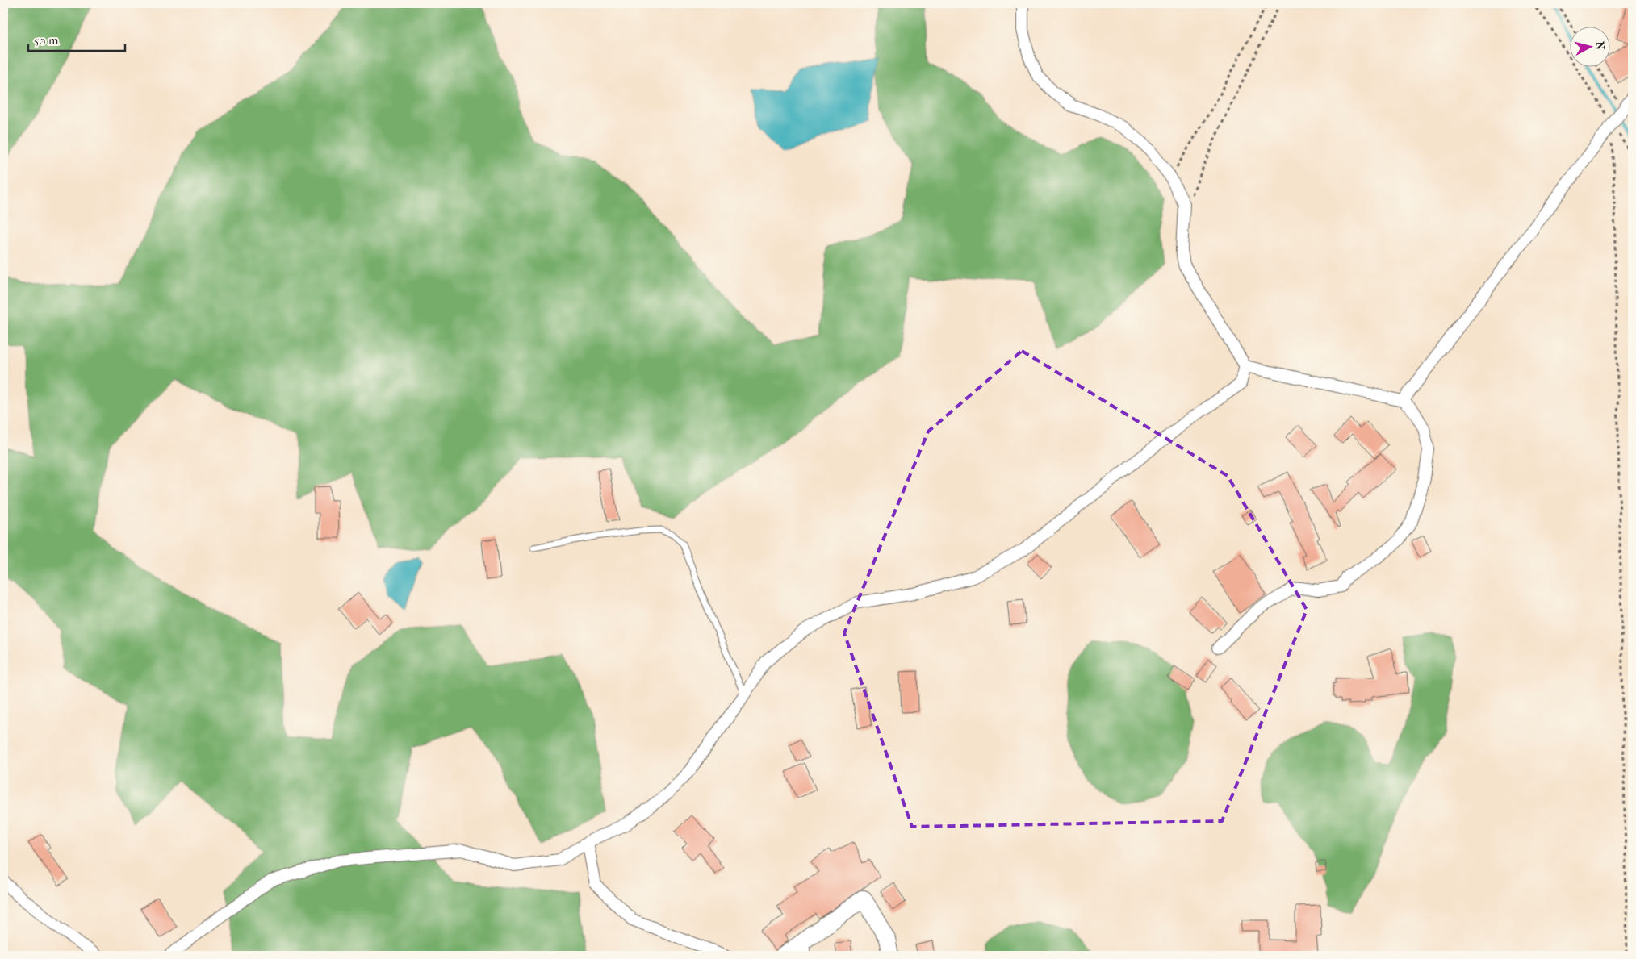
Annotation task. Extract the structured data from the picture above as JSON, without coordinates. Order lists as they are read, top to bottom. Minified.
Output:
{"scale_bar":"50 m","north":"right"}
